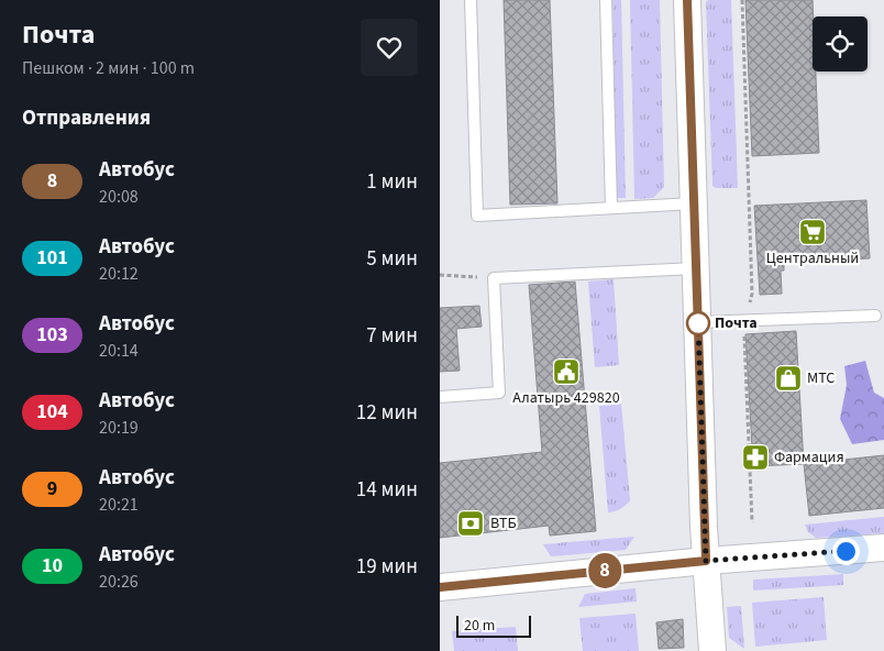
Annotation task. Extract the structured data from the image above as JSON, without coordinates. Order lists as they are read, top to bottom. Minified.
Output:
{"places":{"supermarket":["Центральный"],"other":["Почта"],"public building":["Алатырь 429820"],"shop":["МТС"],"pharmacy":["Фармация"],"bank":["ВТБ"]},"lines":["bus line 8"],"scale_bar":"20 m","page":{"heading":[["Почта","Пешком · 2 мин · 100 m"],"Отправления"],"on_map":"8","list":[{"mark":"8","name":"Автобус","note":"20:08","value":"1 мин"},{"mark":"101","name":"Автобус","note":"20:12","value":"5 мин"},{"mark":"103","name":"Автобус","note":"20:14","value":"7 мин"},{"mark":"104","name":"Автобус","note":"20:19","value":"12 мин"},{"mark":"9","name":"Автобус","note":"20:21","value":"14 мин"},{"mark":"10","name":"Автобус","note":"20:26","value":"19 мин"}],"scale":"20 m"}}
